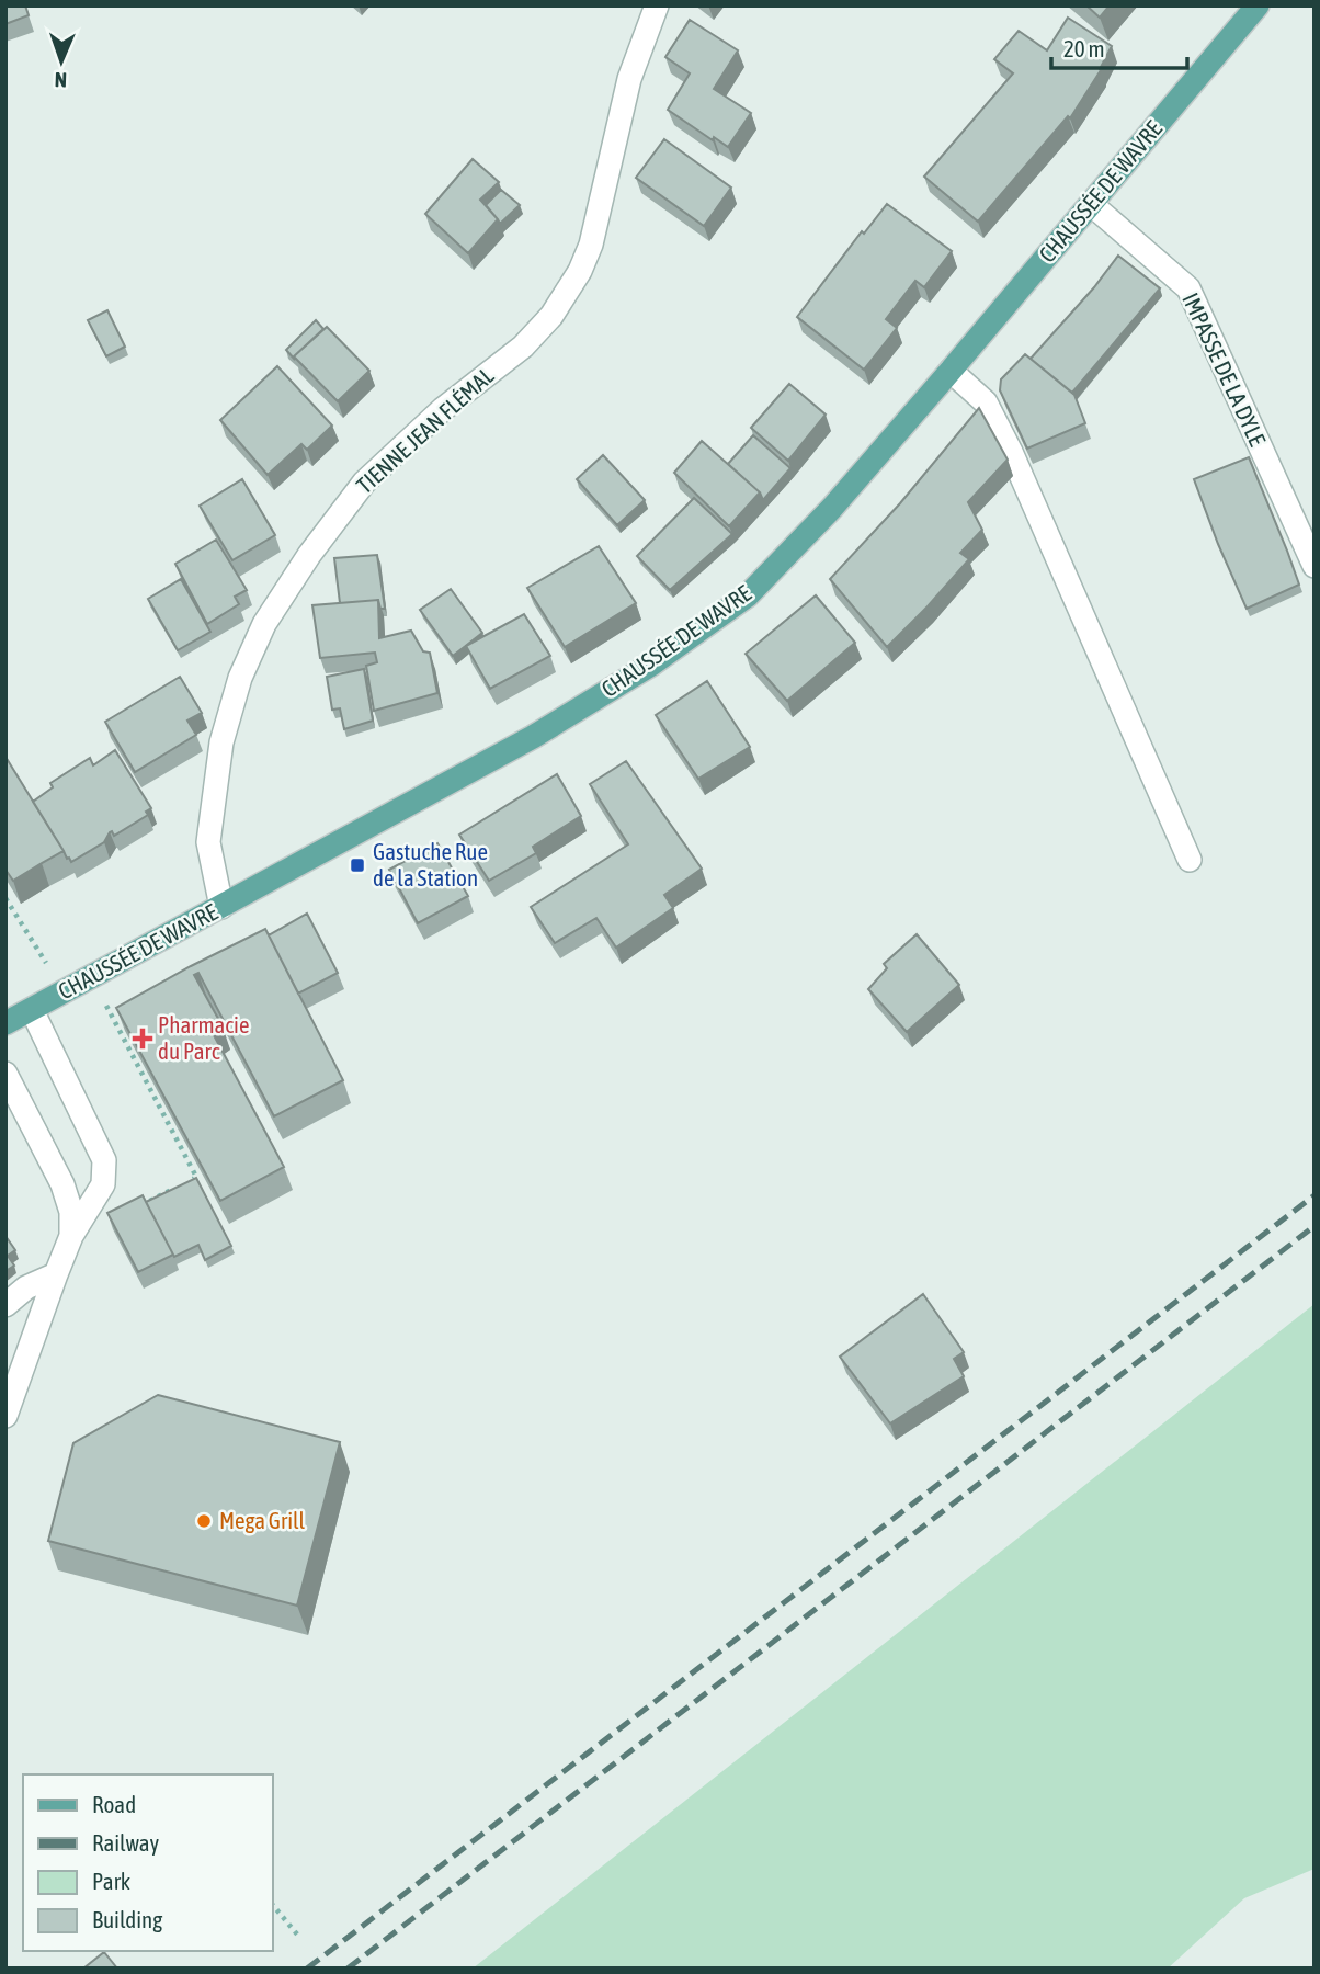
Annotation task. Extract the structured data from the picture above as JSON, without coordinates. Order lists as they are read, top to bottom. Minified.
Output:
{"streets":{"main road":["CHAUSSÉE DE WAVRE"],"street":["IMPASSE DE LA DYLE","TIENNE JEAN FLÉMAL"]},"crossings":[["CHAUSSÉE DE WAVRE","IMPASSE DE LA DYLE"],["CHAUSSÉE DE WAVRE","TIENNE JEAN FLÉMAL"]],"places":{"transit":["Gastuche Rue de la Station"],"health":["Pharmacie du Parc"],"other":["Mega Grill"]},"legend":["Road","Railway","Park","Building"],"scale_bar":"20 m","north":"bottom"}
